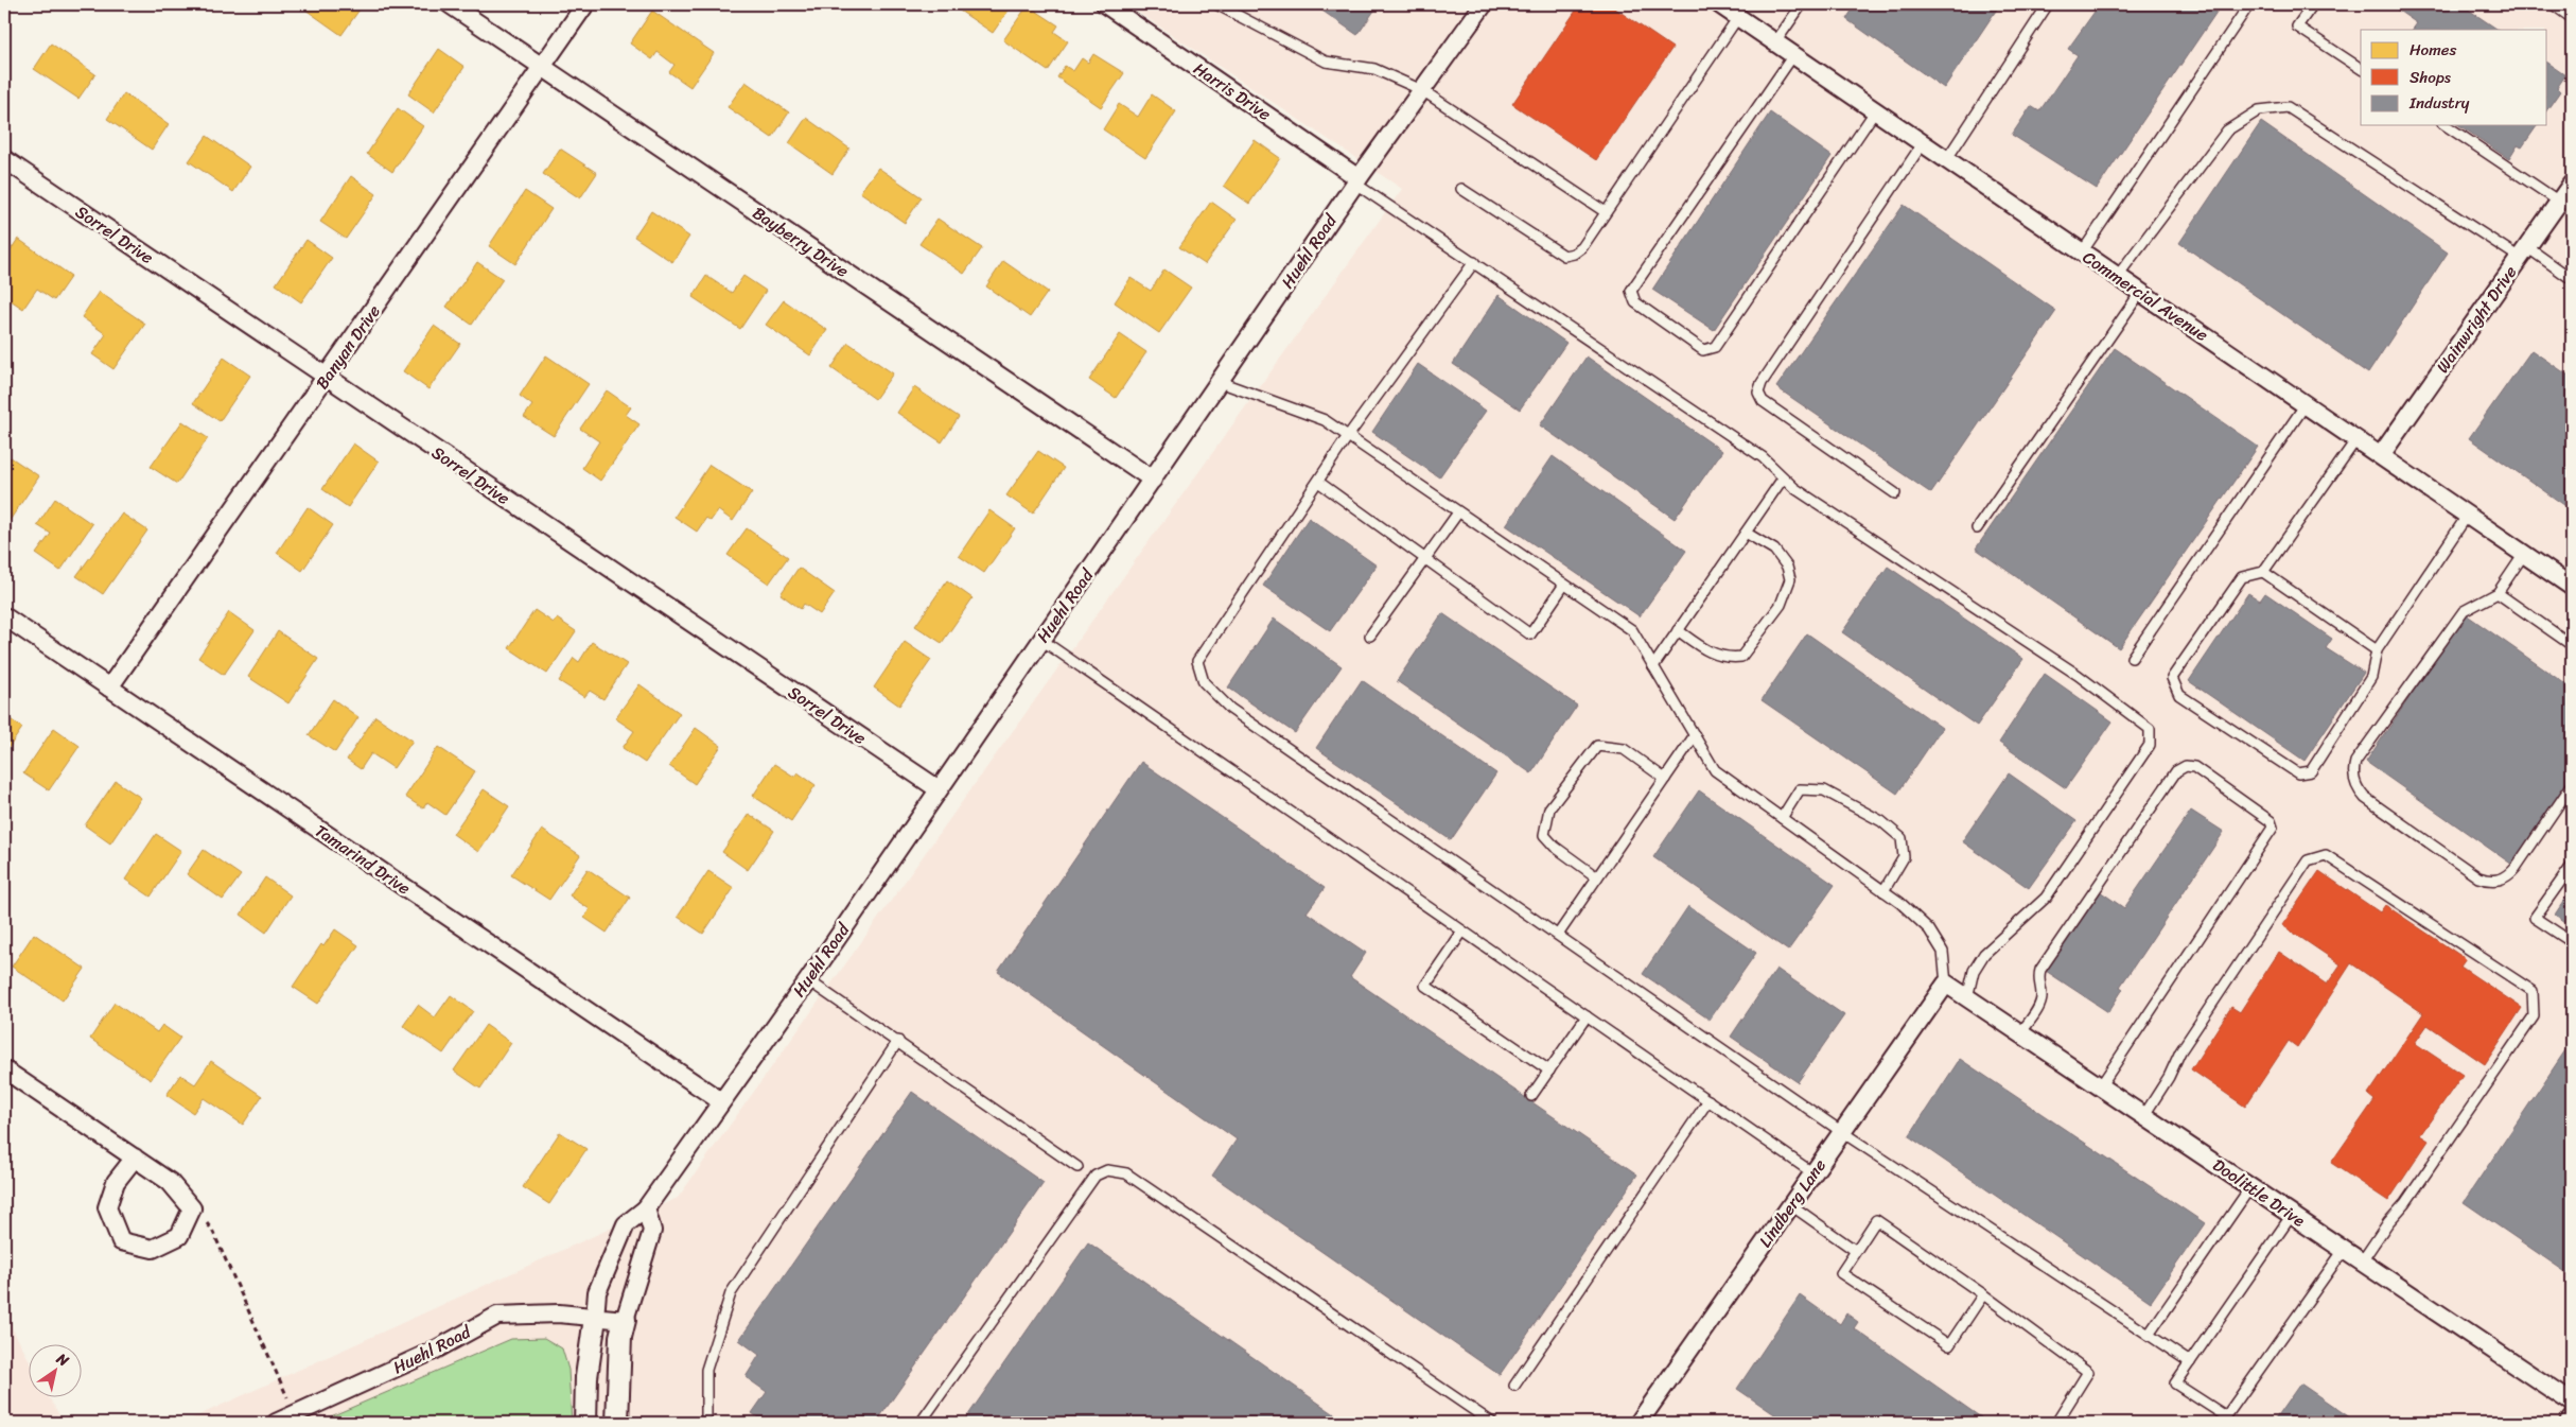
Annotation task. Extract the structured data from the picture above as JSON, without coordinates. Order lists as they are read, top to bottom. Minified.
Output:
{"streets":{"street":["Harris Drive","Sorrel Drive","Bayberry Drive","Huehl Road","Commercial Avenue","Wainwright Drive","Banyan Drive","Tamarind Drive","Doolittle Drive","Lindberg Lane"]},"crossings":[["Harris Drive","Huehl Road"],["Sorrel Drive","Huehl Road"],["Sorrel Drive","Banyan Drive"],["Bayberry Drive","Huehl Road"],["Bayberry Drive","Banyan Drive"],["Huehl Road","Tamarind Drive"],["Commercial Avenue","Wainwright Drive"],["Banyan Drive","Tamarind Drive"],["Doolittle Drive","Lindberg Lane"]],"legend":["Homes","Shops","Industry"],"north":"top right"}
